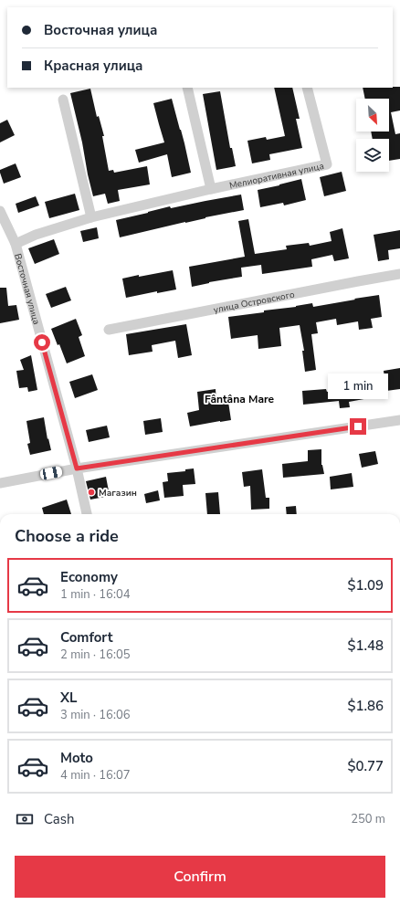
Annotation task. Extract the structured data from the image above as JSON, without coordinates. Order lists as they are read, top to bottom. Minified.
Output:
{"streets":{"street":["Мелиоративная улица","Восточная улица","улица Островского"]},"crossings":[["Мелиоративная улица","Восточная улица"]],"districts":["Fântâna Mare"],"places":["Магазин"],"north":"bottom right","page":{"banner":["Восточная улица","Красная улица"],"bubble":"1 min","heading":"Choose a ride","list":[{"name":"Economy","note":"1 min · 16:04","value":"$1.09"},{"name":"Comfort","note":"2 min · 16:05","value":"$1.48"},{"name":"XL","note":"3 min · 16:06","value":"$1.86"},{"name":"Moto","note":"4 min · 16:07","value":"$0.77"}],"pay":["Cash","250 m"],"buttons":"Confirm"}}
